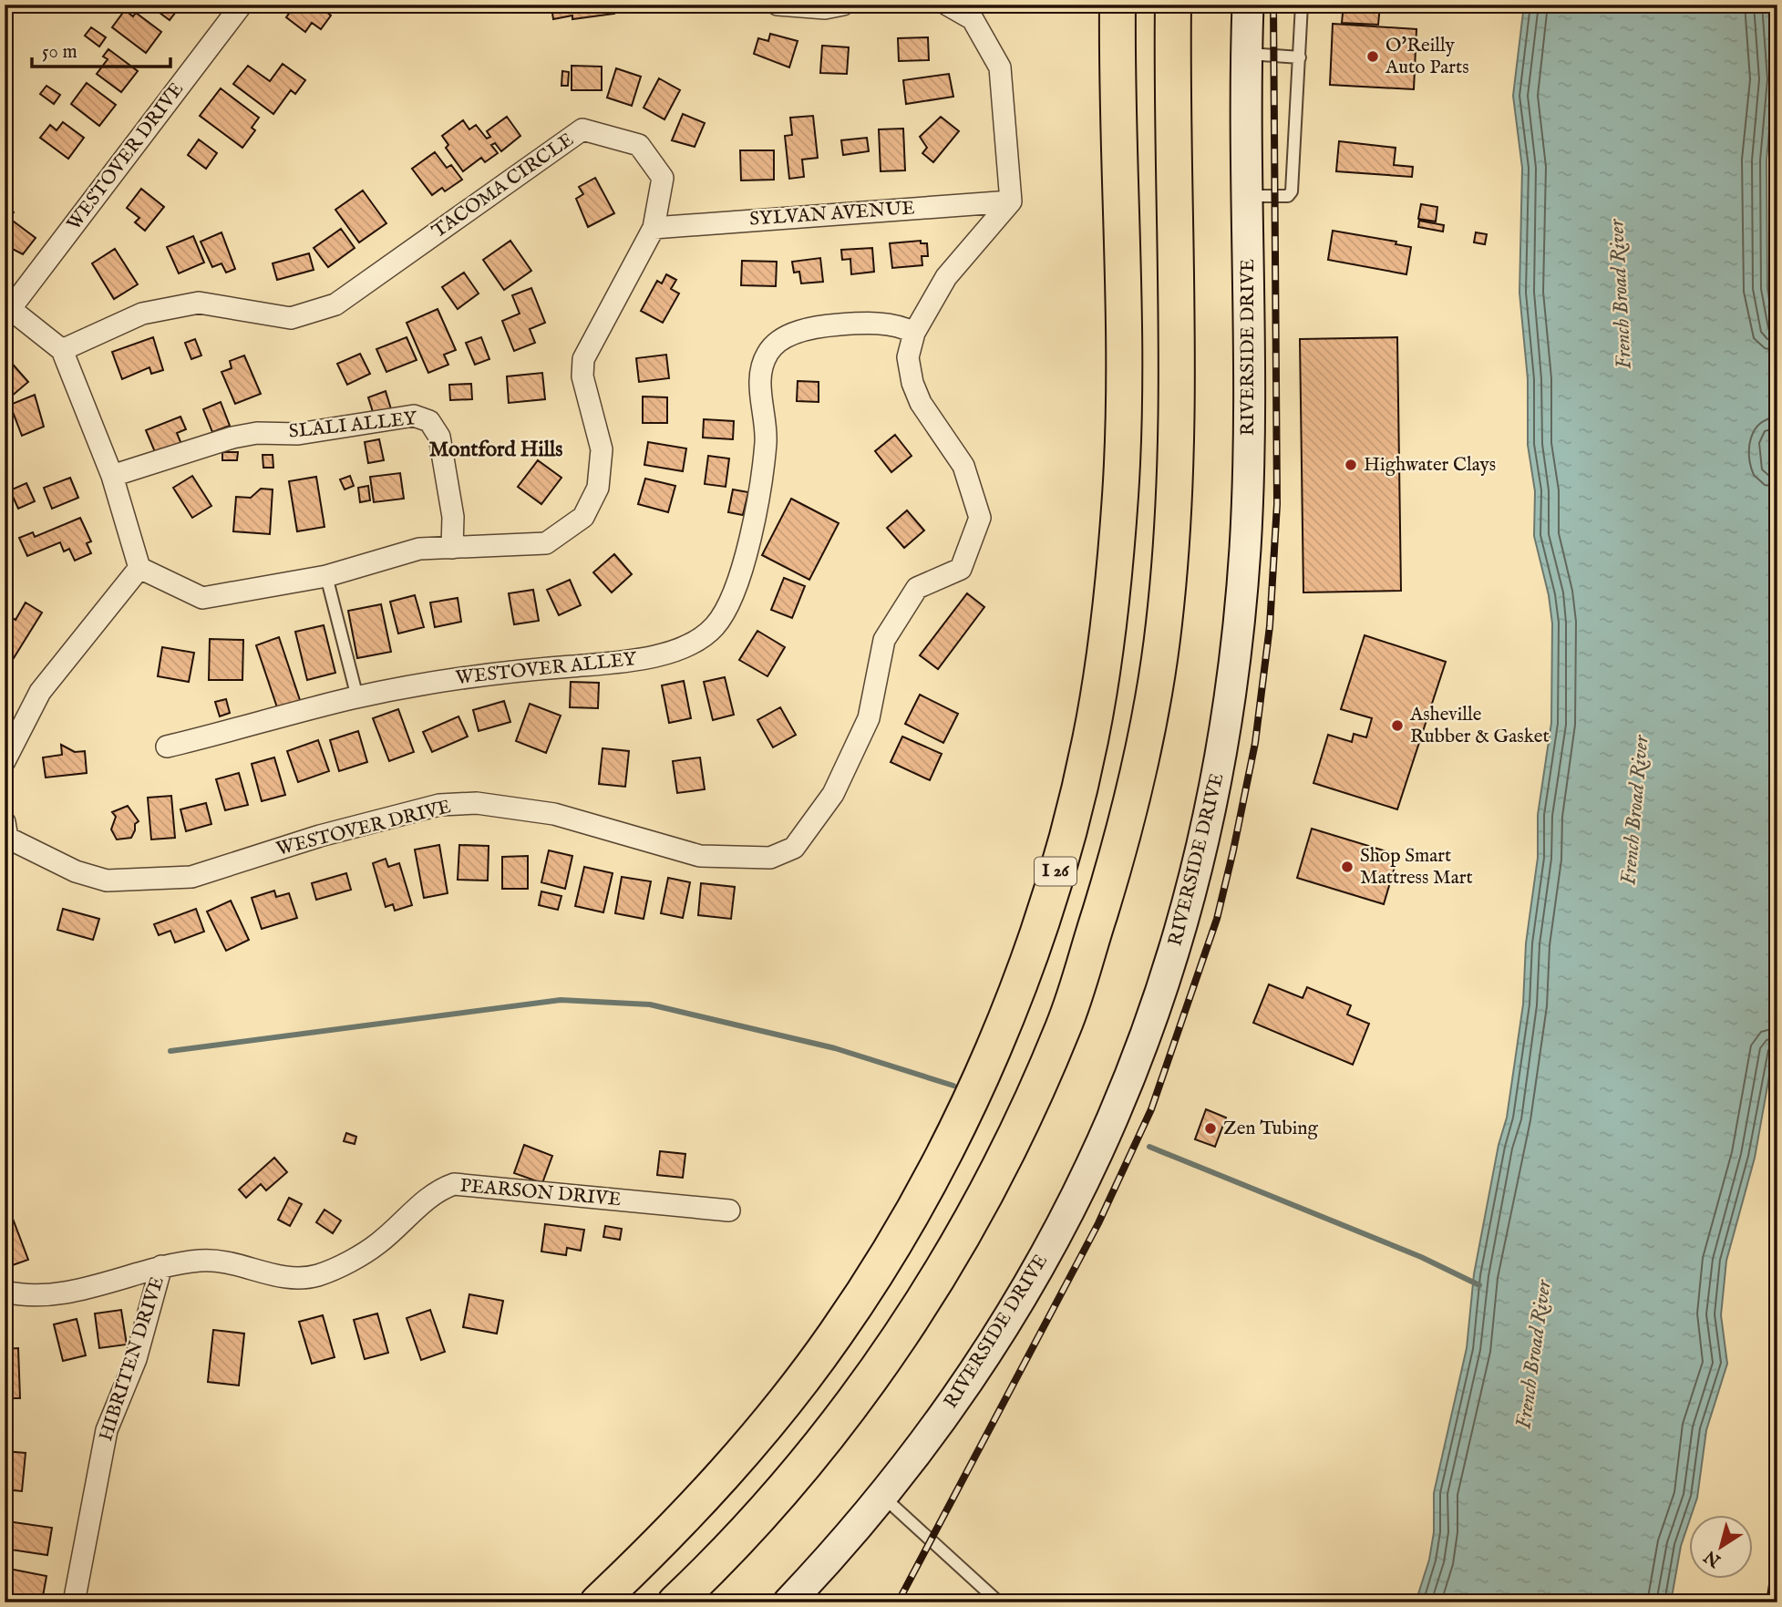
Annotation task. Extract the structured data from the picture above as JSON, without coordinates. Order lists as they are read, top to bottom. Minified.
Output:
{"streets":{"highway":["I 26"],"main road":["RIVERSIDE DRIVE"],"street":["WESTOVER DRIVE","TACOMA CIRCLE","SYLVAN AVENUE","SLALI ALLEY","WESTOVER ALLEY","PEARSON DRIVE","HIBRITEN DRIVE"]},"crossings":[["WESTOVER DRIVE","SYLVAN AVENUE"],["WESTOVER DRIVE","WESTOVER ALLEY"],["TACOMA CIRCLE","SYLVAN AVENUE"],["TACOMA CIRCLE","SLALI ALLEY"],["PEARSON DRIVE","HIBRITEN DRIVE"]],"districts":["Montford Hills"],"water":["French Broad River"],"places":["O'Reilly Auto Parts","Highwater Clays","Asheville Rubber & Gasket","Shop Smart Mattress Mart","Zen Tubing"],"scale_bar":"50 m","north":"bottom left"}
